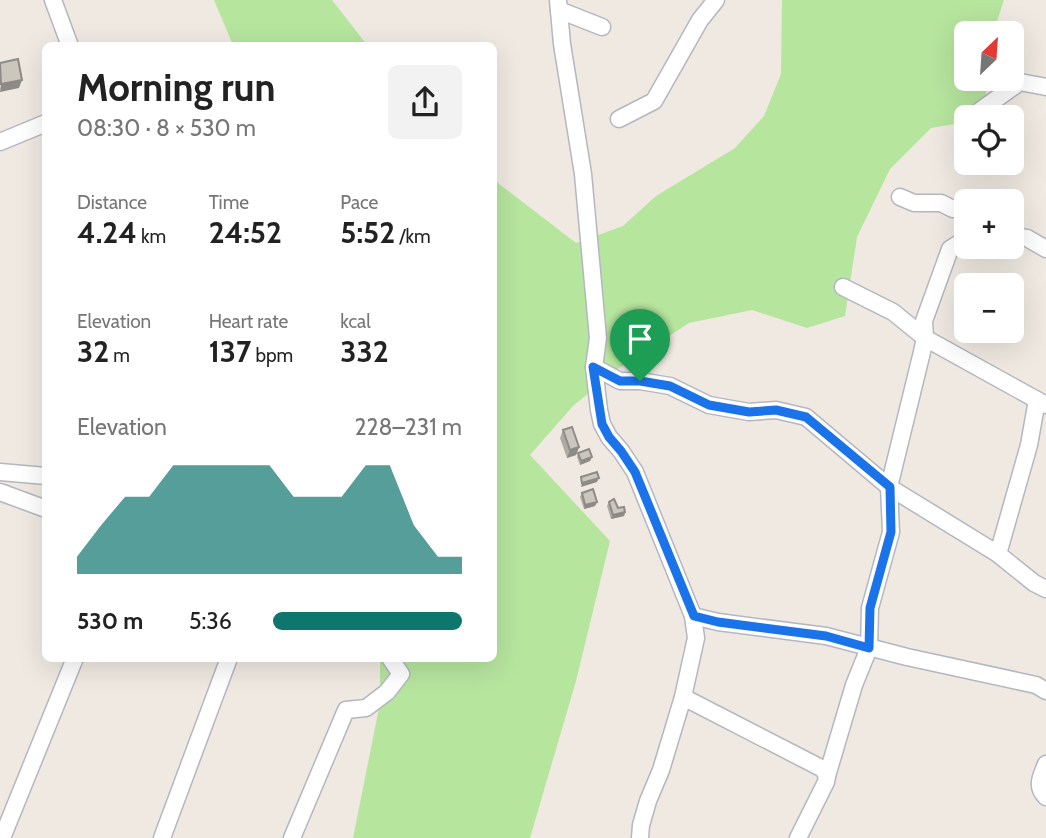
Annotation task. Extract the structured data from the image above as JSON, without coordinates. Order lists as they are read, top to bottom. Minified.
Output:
{"north":"top right","page":{"map_buttons":["+","−"],"heading":["Morning run","08:30 · 8 × 530 m"],"stats":[["Distance","4.24 km"],["Time","24:52"],["Pace","5:52 /km"],["Elevation","32 m"],["Heart rate","137 bpm"],["kcal","332"]],"chart":["Elevation","228–231 m"],"list":[{"name":"530 m","note":"5:36"}]}}
